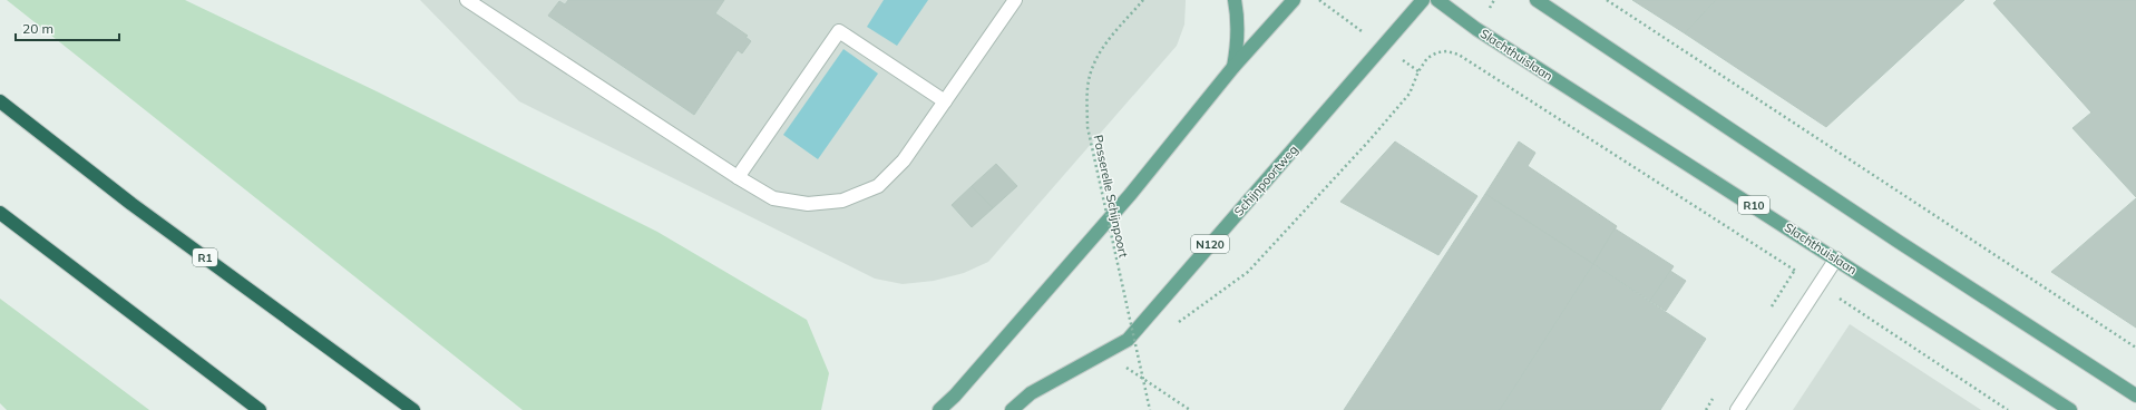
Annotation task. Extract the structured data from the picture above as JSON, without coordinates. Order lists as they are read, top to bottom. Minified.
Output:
{"streets":{"highway":["R1"],"main road":["Slachthuislaan","Schijnpoortweg","R10","N120"],"path":["Passerelle Schijnpoort"]},"scale_bar":"20 m"}
